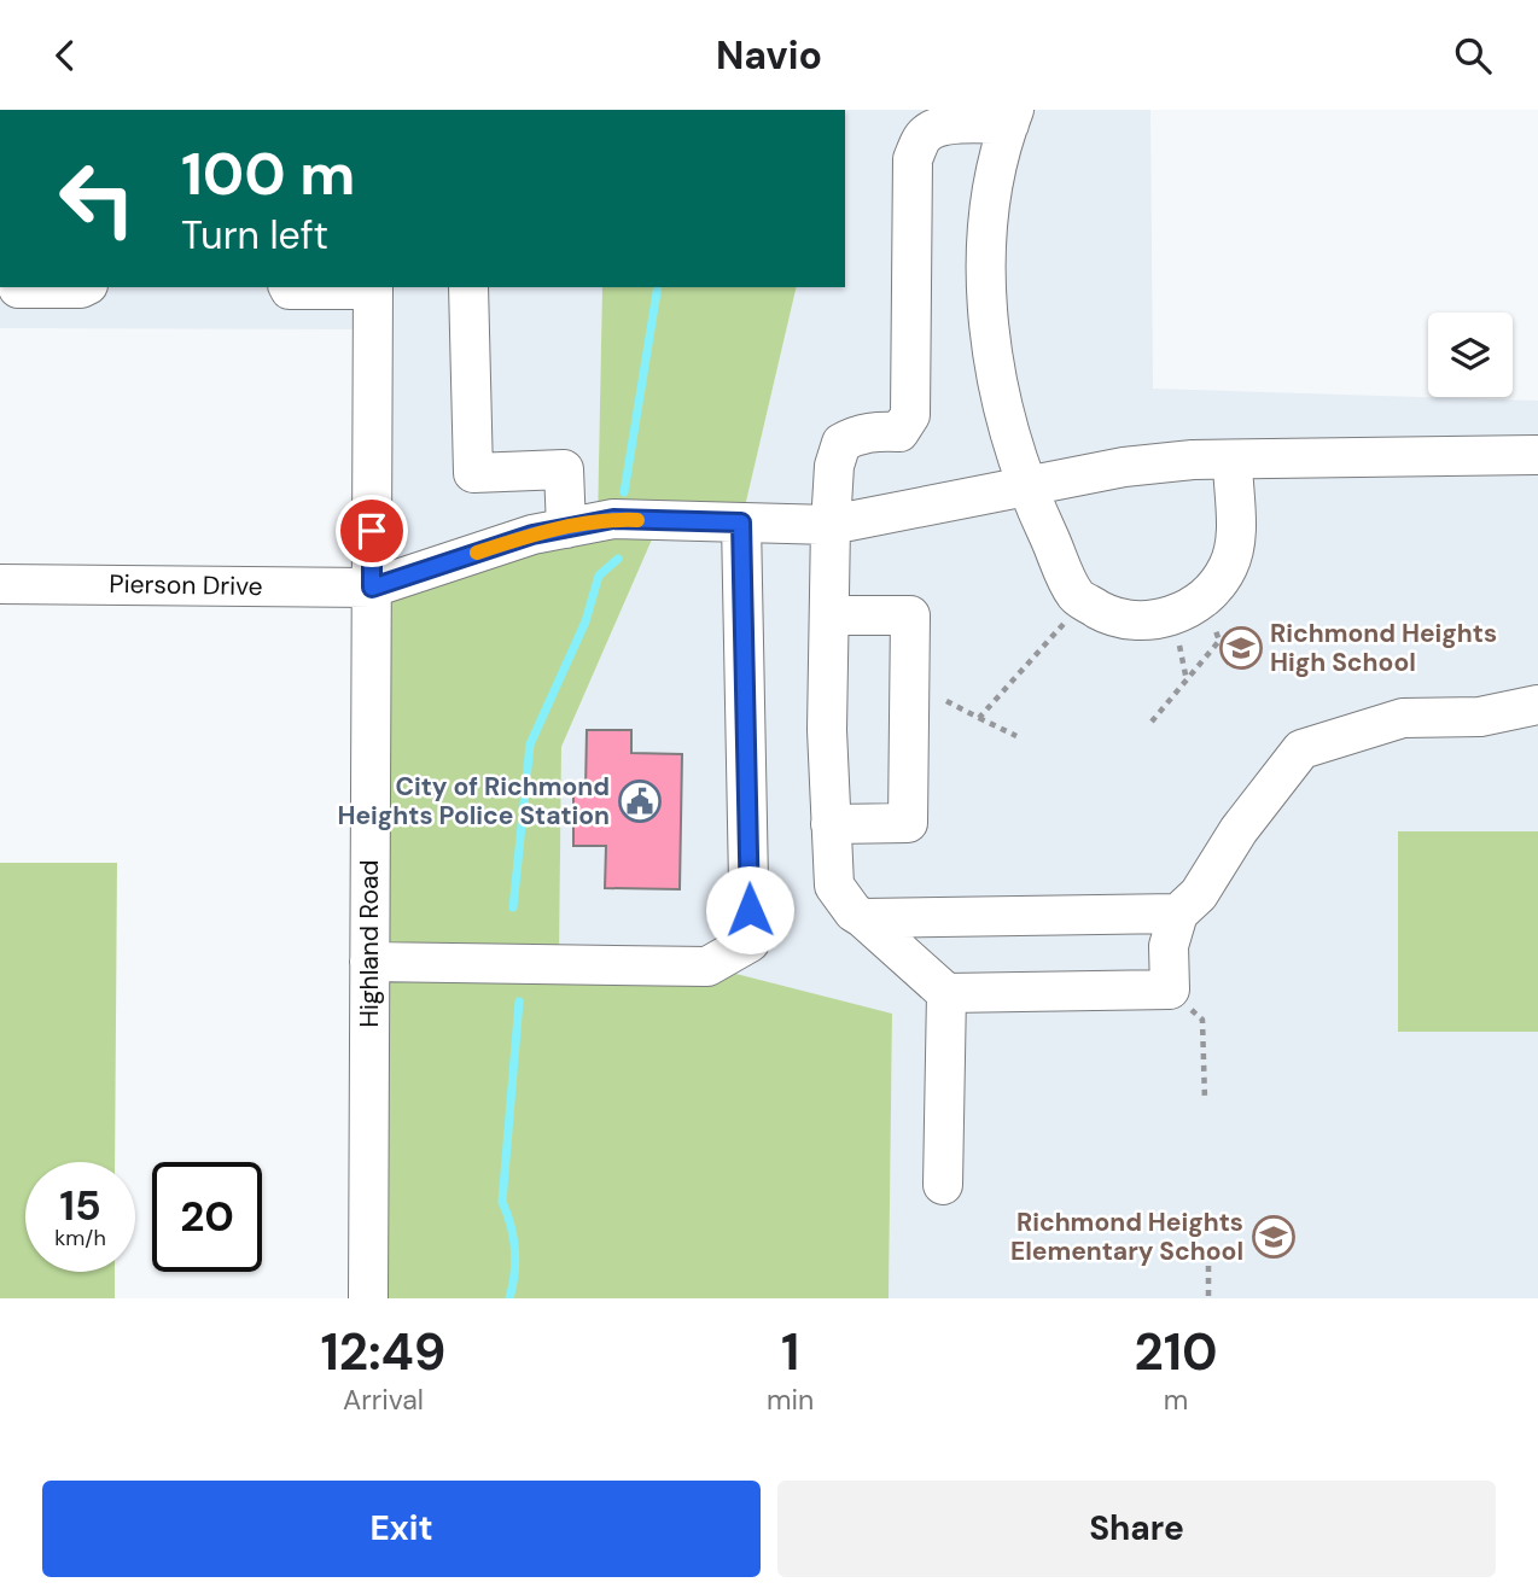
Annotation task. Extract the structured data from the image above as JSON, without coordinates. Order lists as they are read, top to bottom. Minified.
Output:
{"streets":{"street":["Pierson Drive","Highland Road"]},"crossings":[["Pierson Drive","Highland Road"]],"places":{"school or university":["Richmond Heights High School","Richmond Heights Elementary School"],"public building":["City of Richmond Heights Police Station"]},"page":{"header":"Navio","turn":["100 m","Turn left"],"speed":"15 km/h","limit":"20","eta":["12:49","Arrival","1","min","210","m"],"buttons":["Exit","Share"]}}
